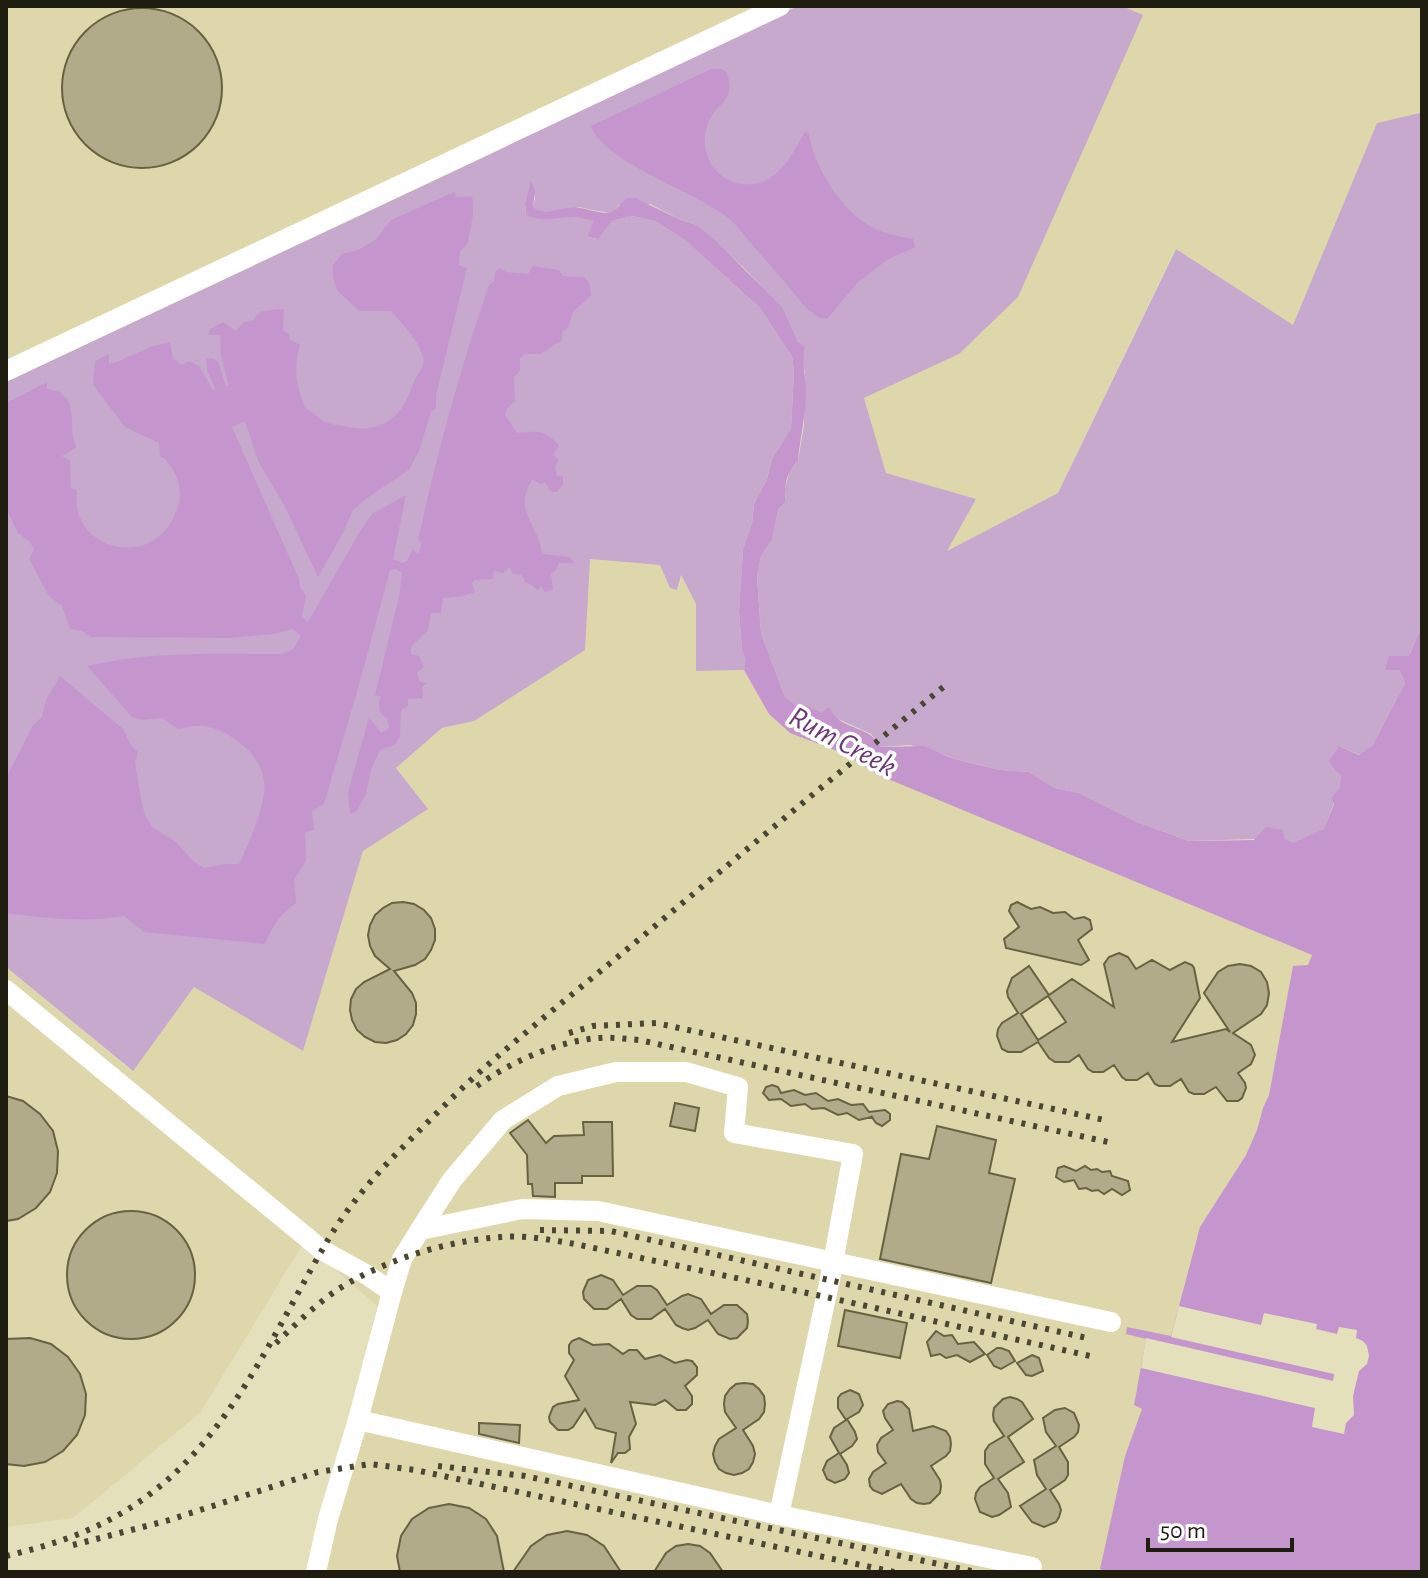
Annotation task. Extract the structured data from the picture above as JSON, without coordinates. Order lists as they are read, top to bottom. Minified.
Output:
{"water":["Rum Creek"],"scale_bar":"50 m"}
